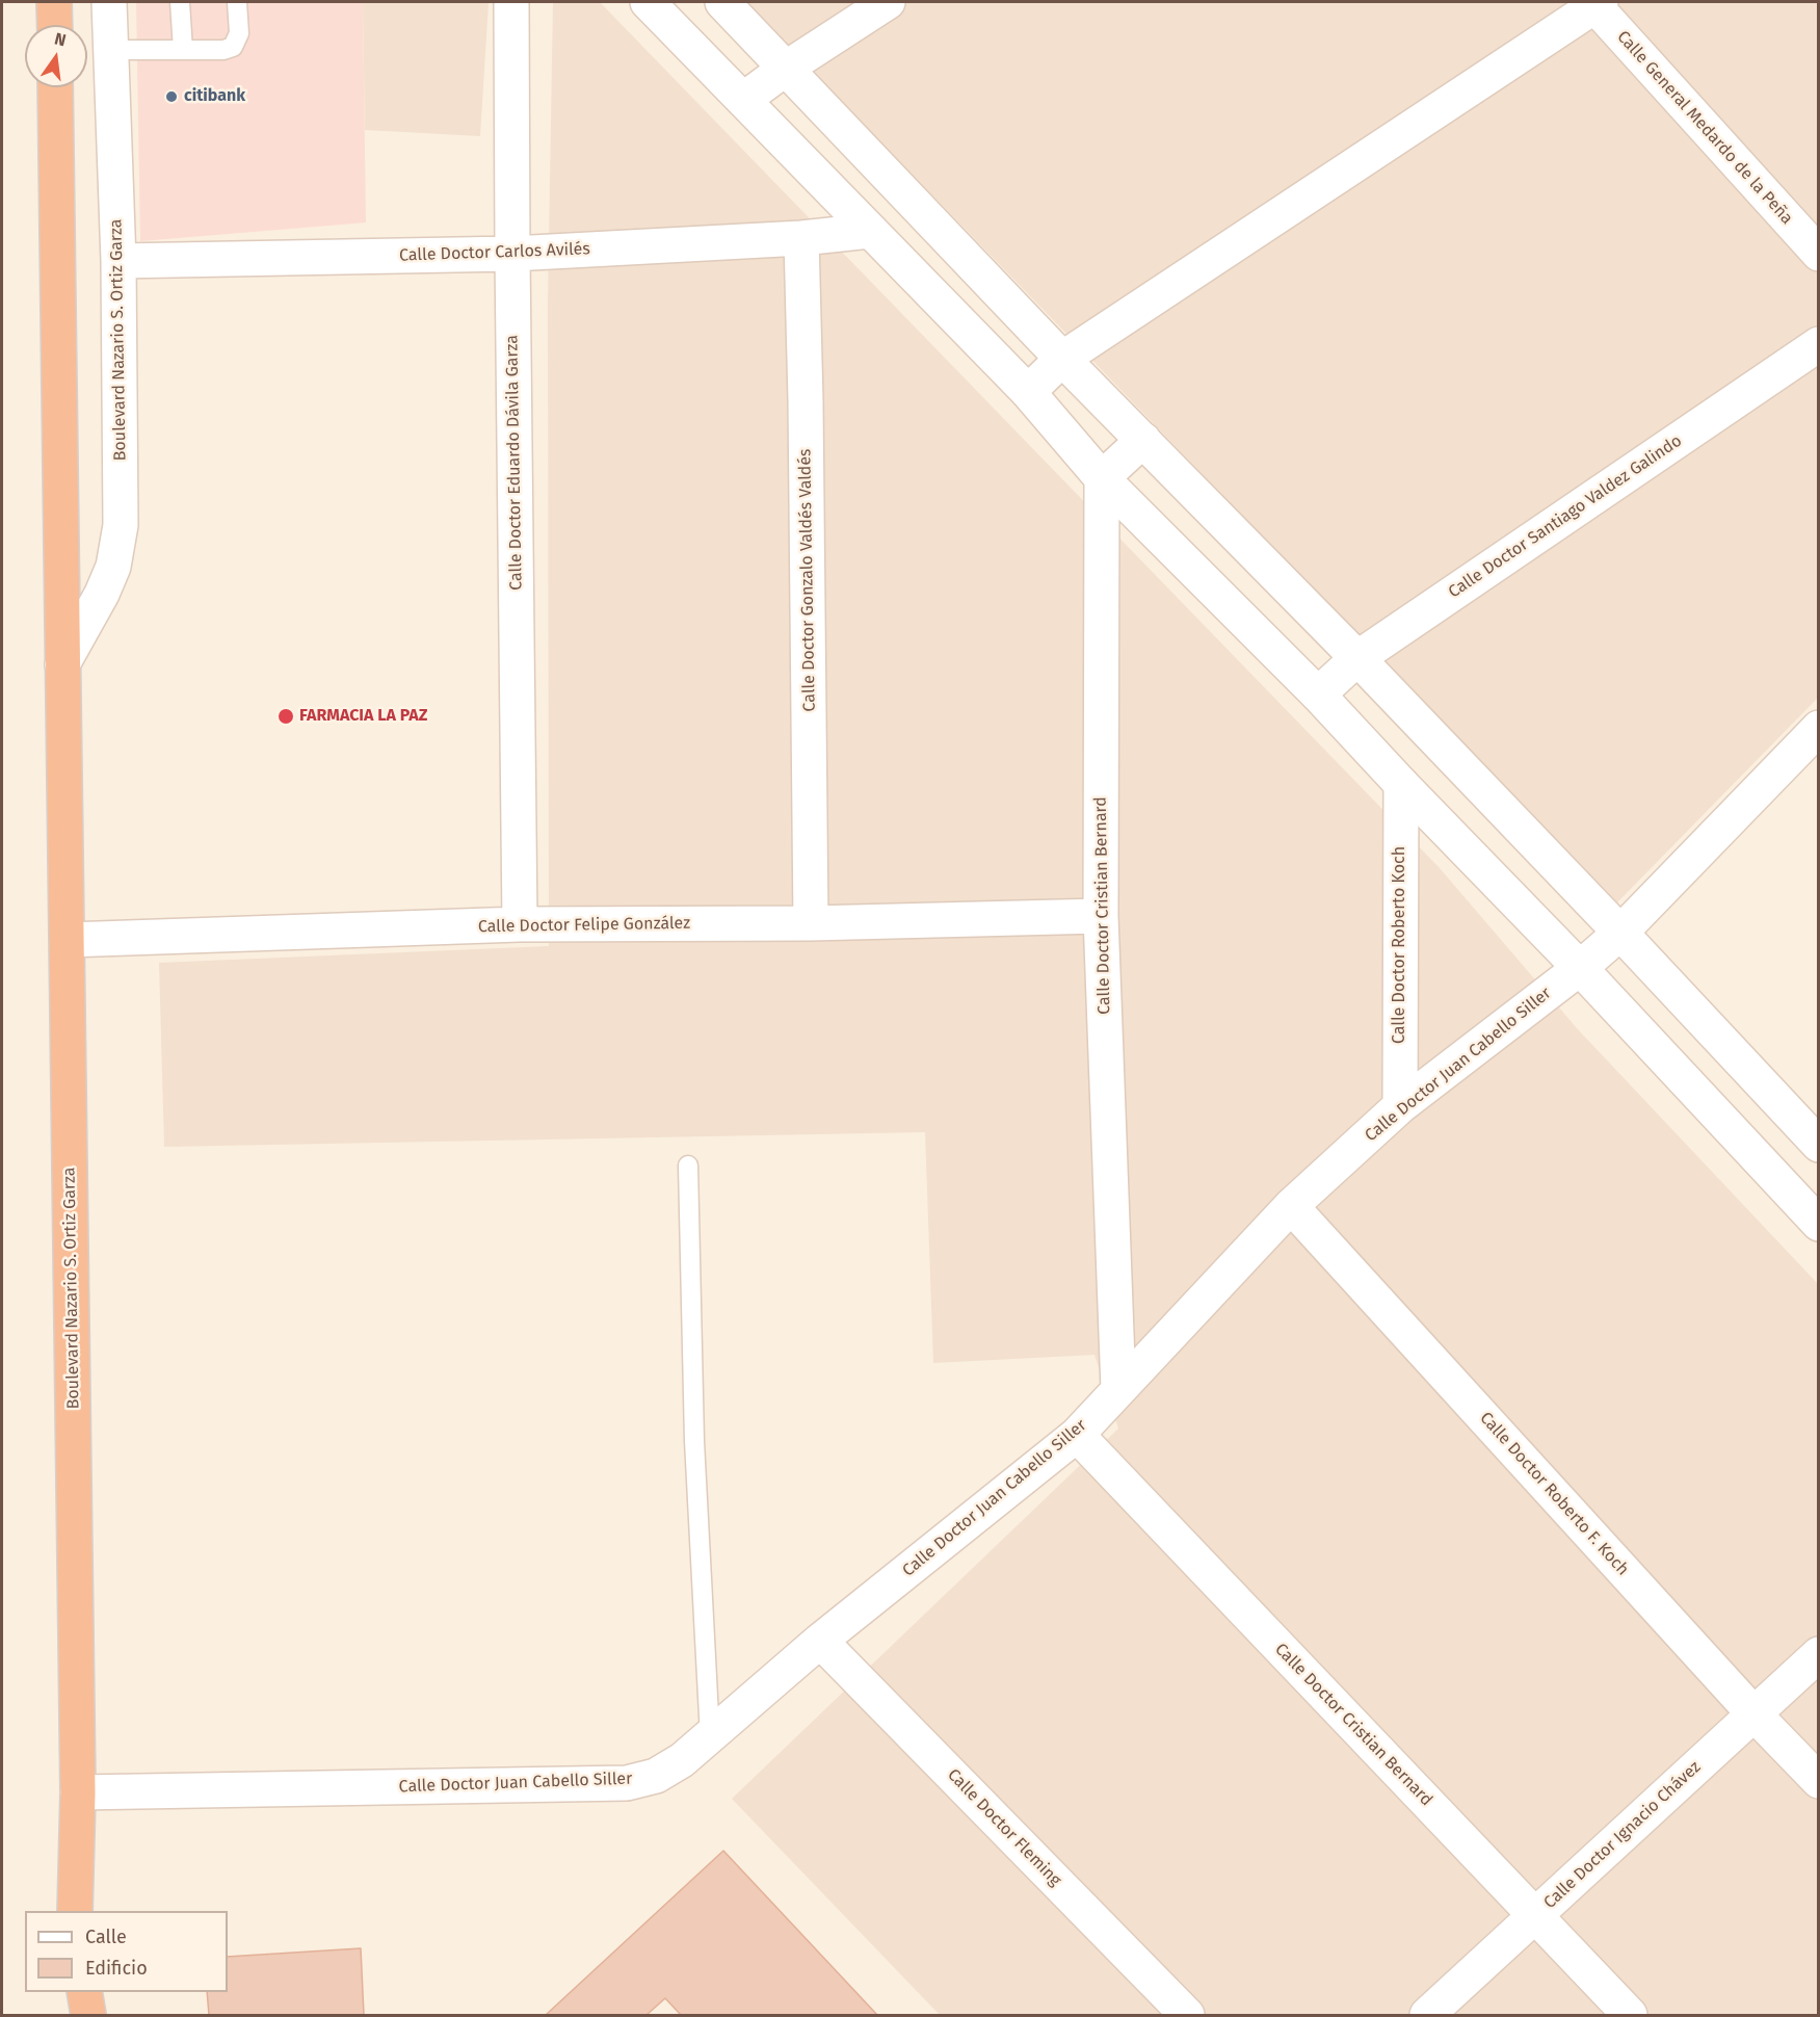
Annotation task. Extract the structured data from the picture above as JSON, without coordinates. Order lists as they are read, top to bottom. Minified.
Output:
{"streets":{"highway":["Boulevard Nazario S. Ortiz Garza"],"street":["Calle General Medardo de la Peña","Calle Doctor Carlos Avilés","Calle Doctor Eduardo Dávila Garza","Calle Doctor Santiago Valdez Galindo","Calle Doctor Gonzalo Valdés Valdés","Calle Doctor Cristian Bernard","Calle Doctor Felipe González","Calle Doctor Roberto Koch","Calle Doctor Juan Cabello Siller","Calle Doctor Roberto F. Koch","Calle Doctor Fleming","Calle Doctor Ignacio Chávez"]},"crossings":[["Calle Doctor Carlos Avilés","Boulevard Nazario S. Ortiz Garza"],["Calle Doctor Carlos Avilés","Calle Doctor Eduardo Dávila Garza"],["Calle Doctor Carlos Avilés","Calle Doctor Gonzalo Valdés Valdés"],["Boulevard Nazario S. Ortiz Garza","Calle Doctor Felipe González"],["Boulevard Nazario S. Ortiz Garza","Calle Doctor Juan Cabello Siller"],["Calle Doctor Eduardo Dávila Garza","Calle Doctor Felipe González"],["Calle Doctor Gonzalo Valdés Valdés","Calle Doctor Felipe González"],["Calle Doctor Cristian Bernard","Calle Doctor Felipe González"],["Calle Doctor Cristian Bernard","Calle Doctor Juan Cabello Siller"],["Calle Doctor Cristian Bernard","Calle Doctor Ignacio Chávez"],["Calle Doctor Roberto Koch","Calle Doctor Juan Cabello Siller"],["Calle Doctor Juan Cabello Siller","Calle Doctor Roberto F. Koch"],["Calle Doctor Juan Cabello Siller","Calle Doctor Fleming"],["Calle Doctor Roberto F. Koch","Calle Doctor Ignacio Chávez"]],"places":["citibank","FARMACIA LA PAZ"],"legend":["Calle","Edificio"],"north":"top"}
